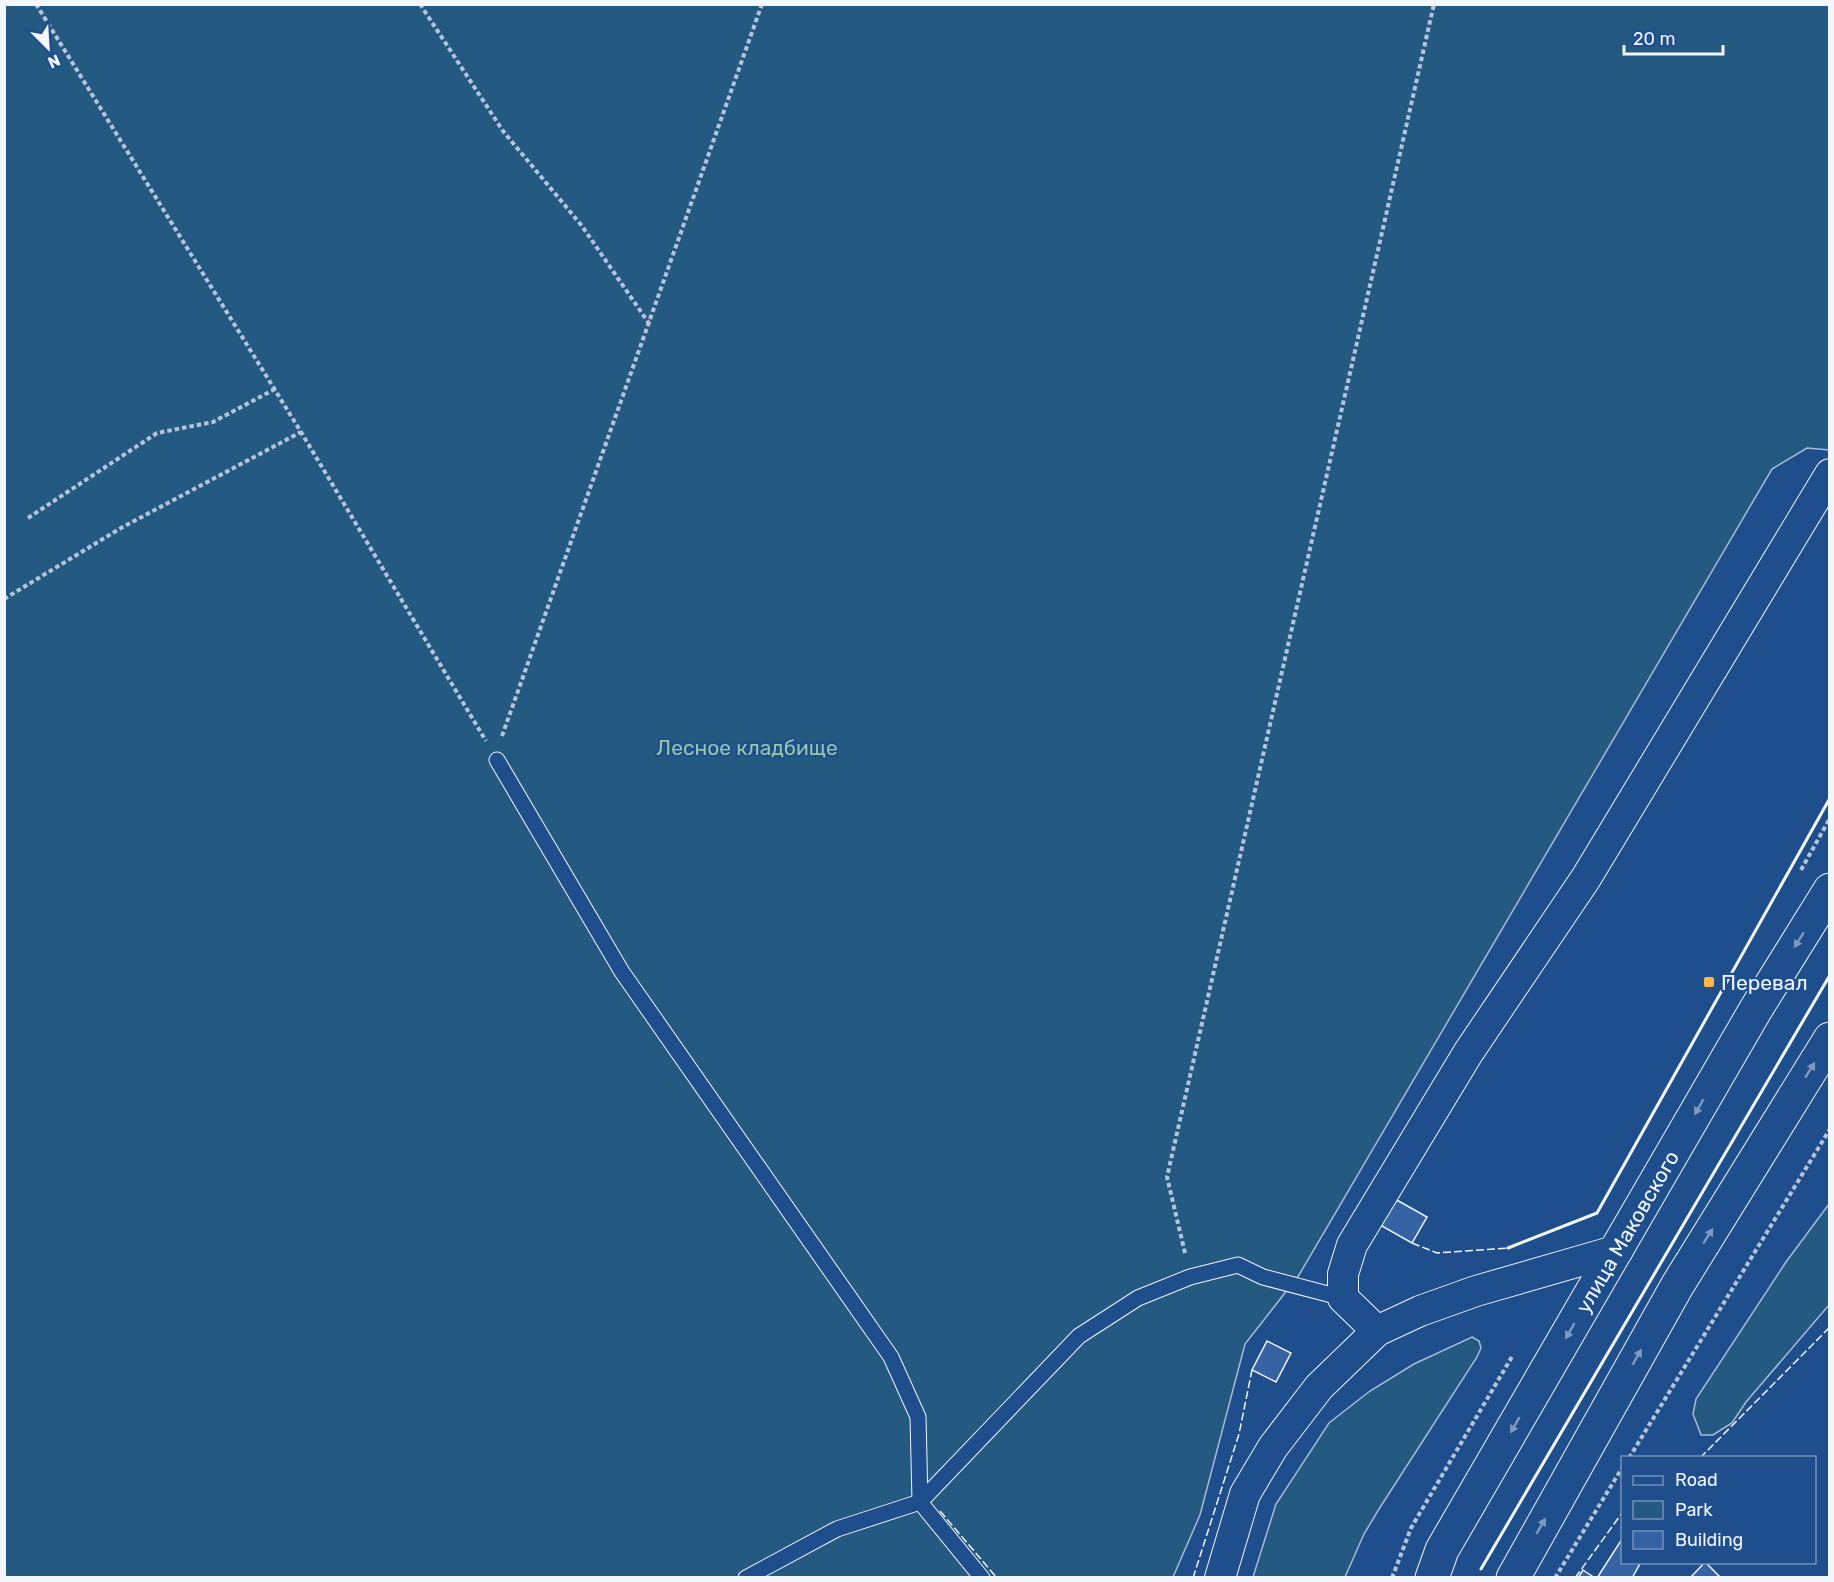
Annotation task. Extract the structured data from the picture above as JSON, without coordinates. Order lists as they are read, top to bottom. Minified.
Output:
{"streets":{"highway":["улица Маковского"]},"parks":["Лесное кладбище"],"places":{"transit":["Перевал"]},"legend":["Road","Park","Building"],"scale_bar":"20 m","north":"bottom right"}
